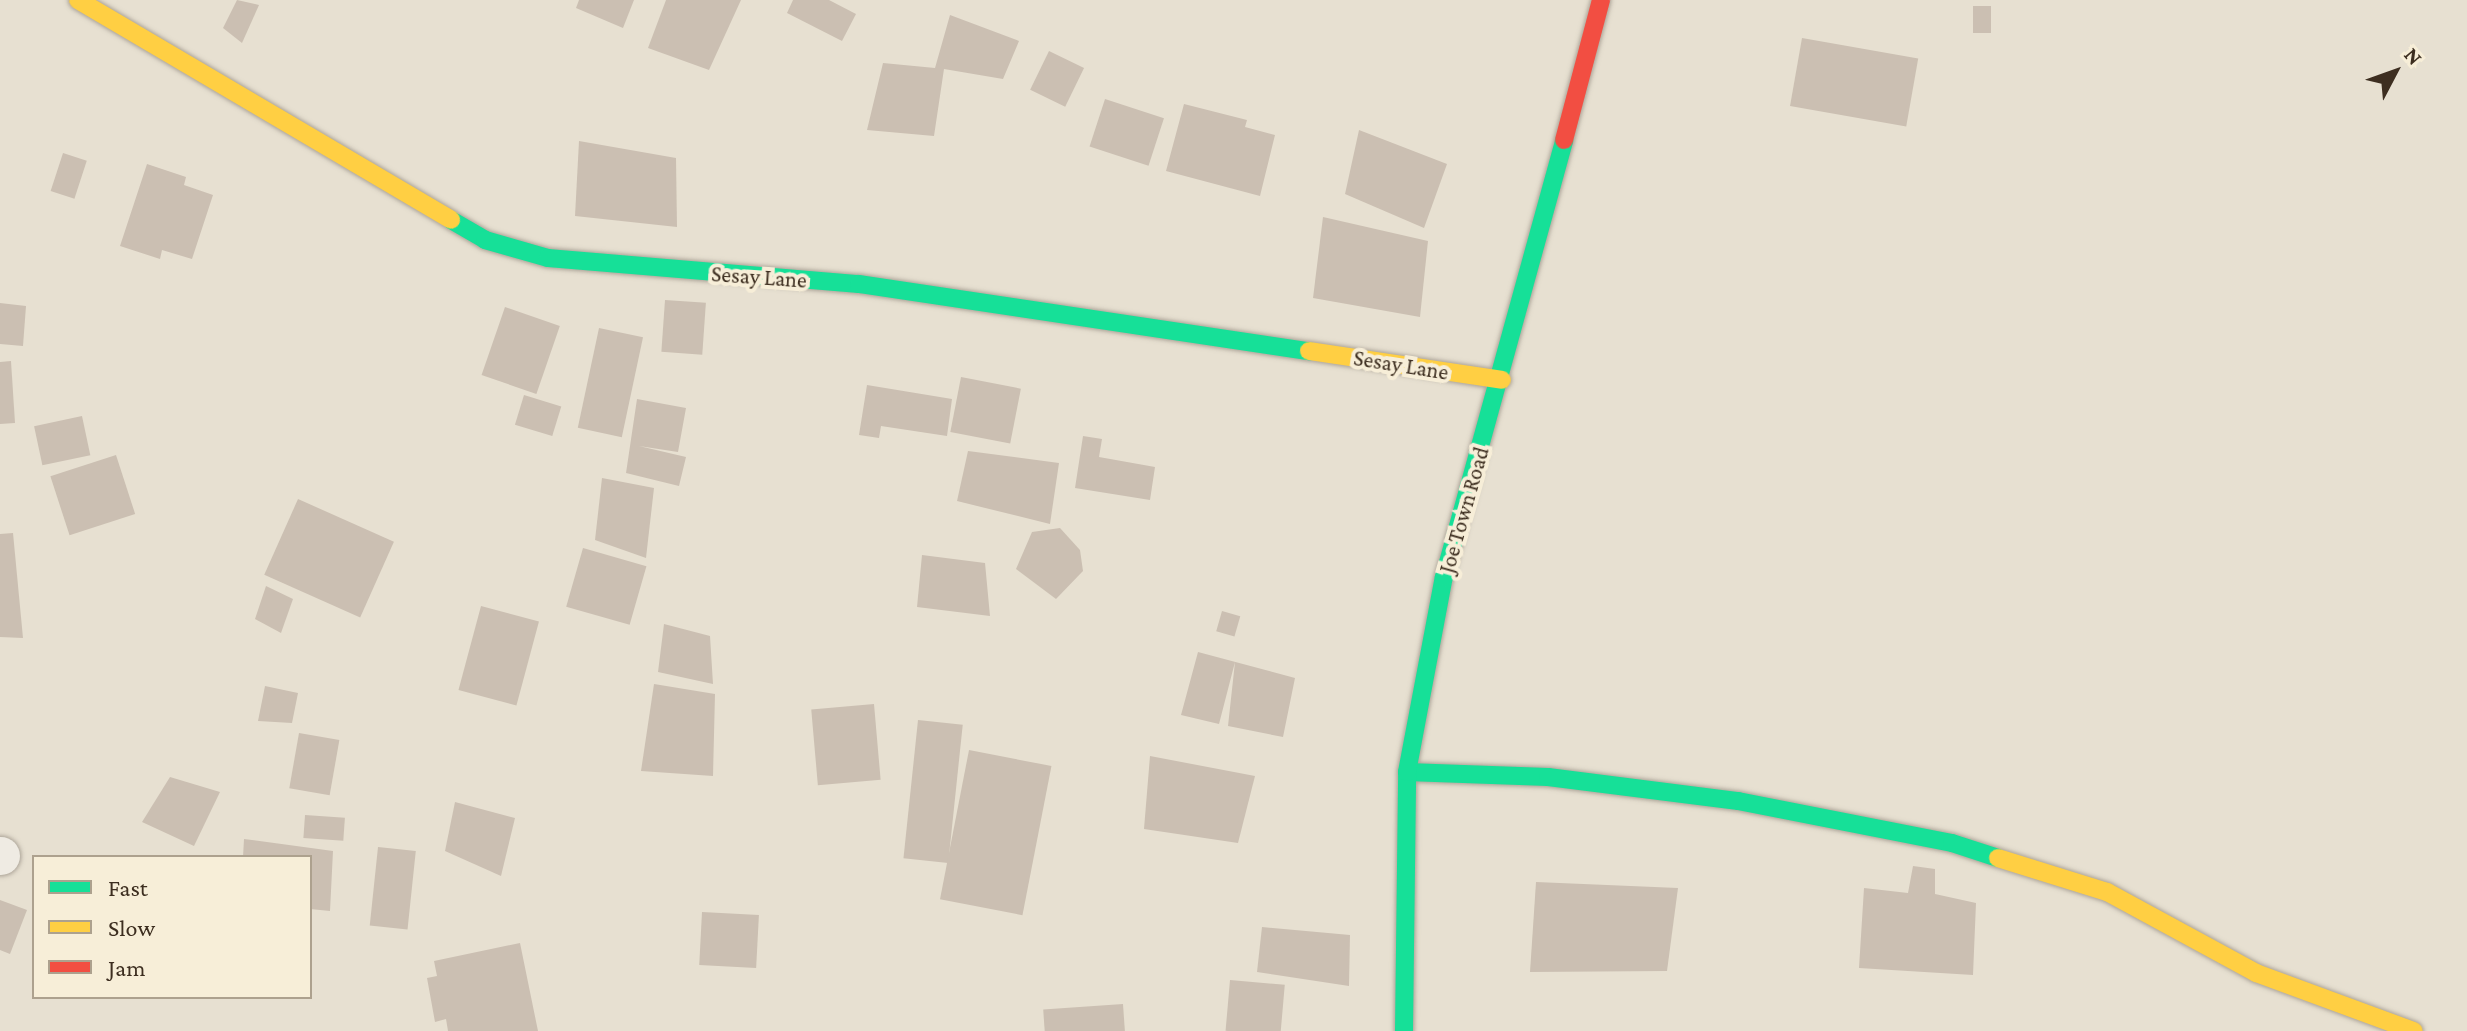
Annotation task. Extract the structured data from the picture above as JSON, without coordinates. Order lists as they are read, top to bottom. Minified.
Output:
{"streets":{"street":["Sesay Lane","Joe Town Road"]},"crossings":[["Sesay Lane","Joe Town Road"]],"legend":["Fast","Slow","Jam"],"north":"top right"}
